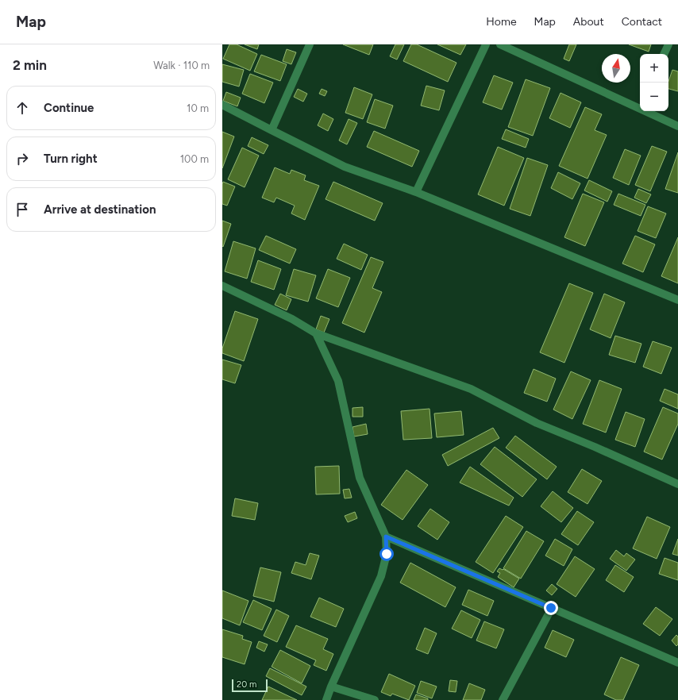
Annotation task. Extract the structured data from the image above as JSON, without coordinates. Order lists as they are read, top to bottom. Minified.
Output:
{"scale_bar":"20 m","north":"top","page":{"header":"Map","nav":["Home","Map","About","Contact"],"heading":["2 min","Walk · 110 m"],"map_buttons":["+","−"],"list":[["Continue","10 m"],["Turn right","100 m"],"Arrive at destination"],"scale":"20 m"}}
